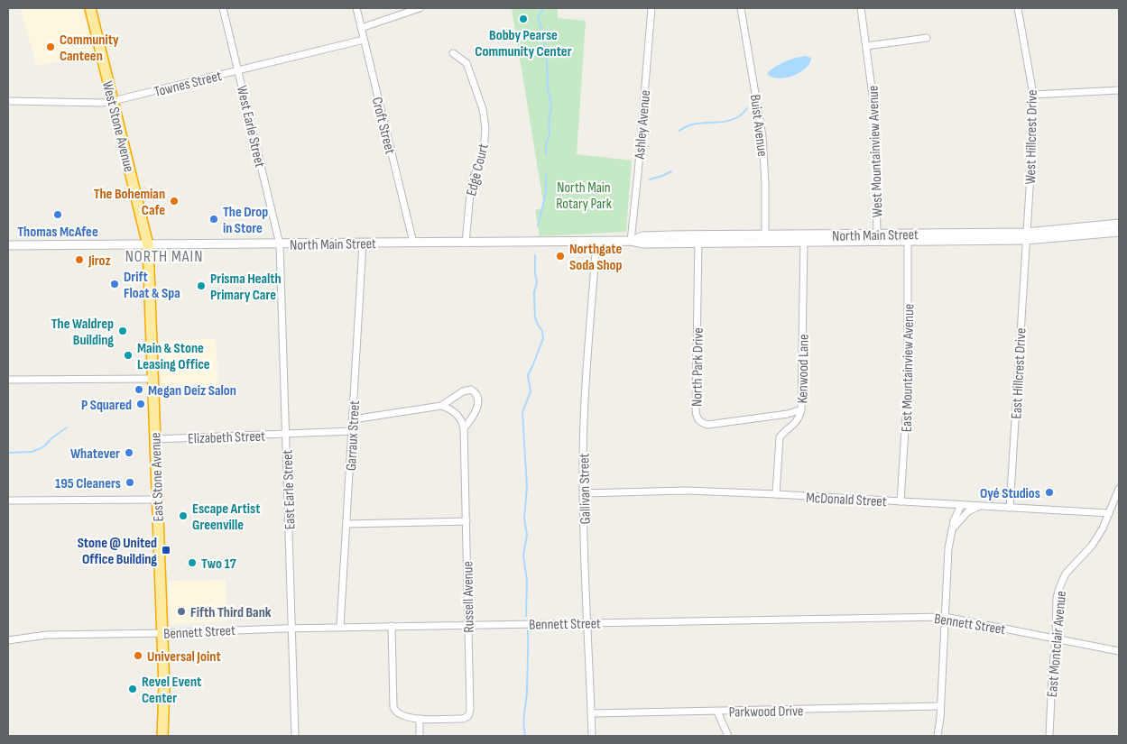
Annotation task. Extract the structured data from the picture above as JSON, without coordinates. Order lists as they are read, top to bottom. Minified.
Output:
{"streets":{"highway":["West Stone Avenue","East Stone Avenue"],"street":["Townes Street","Ashley Avenue","Croft Street","Buist Avenue","West Earle Street","West Hillcrest Drive","West Mountainview Avenue","Edge Court","North Main Street","North Park Drive","East Mountainview Avenue","Kenwood Lane","East Hillcrest Drive","Garraux Street","Elizabeth Street","Gallivan Street","East Earle Street","McDonald Street","Russell Avenue","Bennett Street","East Montclair Avenue","Parkwood Drive"]},"crossings":[["Townes Street","Croft Street"],["Townes Street","West Stone Avenue"],["Townes Street","West Earle Street"],["Ashley Avenue","North Main Street"],["Croft Street","North Main Street"],["Buist Avenue","North Main Street"],["West Stone Avenue","North Main Street"],["West Stone Avenue","East Stone Avenue"],["West Earle Street","North Main Street"],["West Earle Street","East Earle Street"],["West Hillcrest Drive","North Main Street"],["West Hillcrest Drive","East Hillcrest Drive"],["West Mountainview Avenue","North Main Street"],["Edge Court","North Main Street"],["North Main Street","North Park Drive"],["North Main Street","East Mountainview Avenue"],["North Main Street","Kenwood Lane"],["North Main Street","East Hillcrest Drive"],["North Main Street","Garraux Street"],["North Main Street","East Stone Avenue"],["North Main Street","Gallivan Street"],["North Main Street","East Earle Street"],["North Park Drive","Kenwood Lane"],["East Mountainview Avenue","McDonald Street"],["Kenwood Lane","McDonald Street"],["East Hillcrest Drive","McDonald Street"],["Garraux Street","Elizabeth Street"],["Garraux Street","Bennett Street"],["Elizabeth Street","East Stone Avenue"],["Elizabeth Street","East Earle Street"],["East Stone Avenue","Bennett Street"],["Gallivan Street","McDonald Street"],["Gallivan Street","Bennett Street"],["Gallivan Street","Parkwood Drive"],["East Earle Street","Bennett Street"],["McDonald Street","East Montclair Avenue"],["Russell Avenue","Bennett Street"],["Bennett Street","East Montclair Avenue"]],"districts":["NORTH MAIN"],"parks":["North Main Rotary Park"],"places":{"other":["Bobby Pearse Community Center","Community Canteen","The Bohemian Cafe","Thomas McAfee","The Drop in Store","Northgate Soda Shop","Jiroz","Drift Float & Spa","Prisma Health Primary Care","The Waldrep Building","Main & Stone Leasing Office","Megan Deiz Salon","P Squared","Whatever","195 Cleaners","Oyé Studios","Escape Artist Greenville","Two 17","Fifth Third Bank","Universal Joint","Revel Event Center"],"transit":["Stone @ United Office Building"]}}
